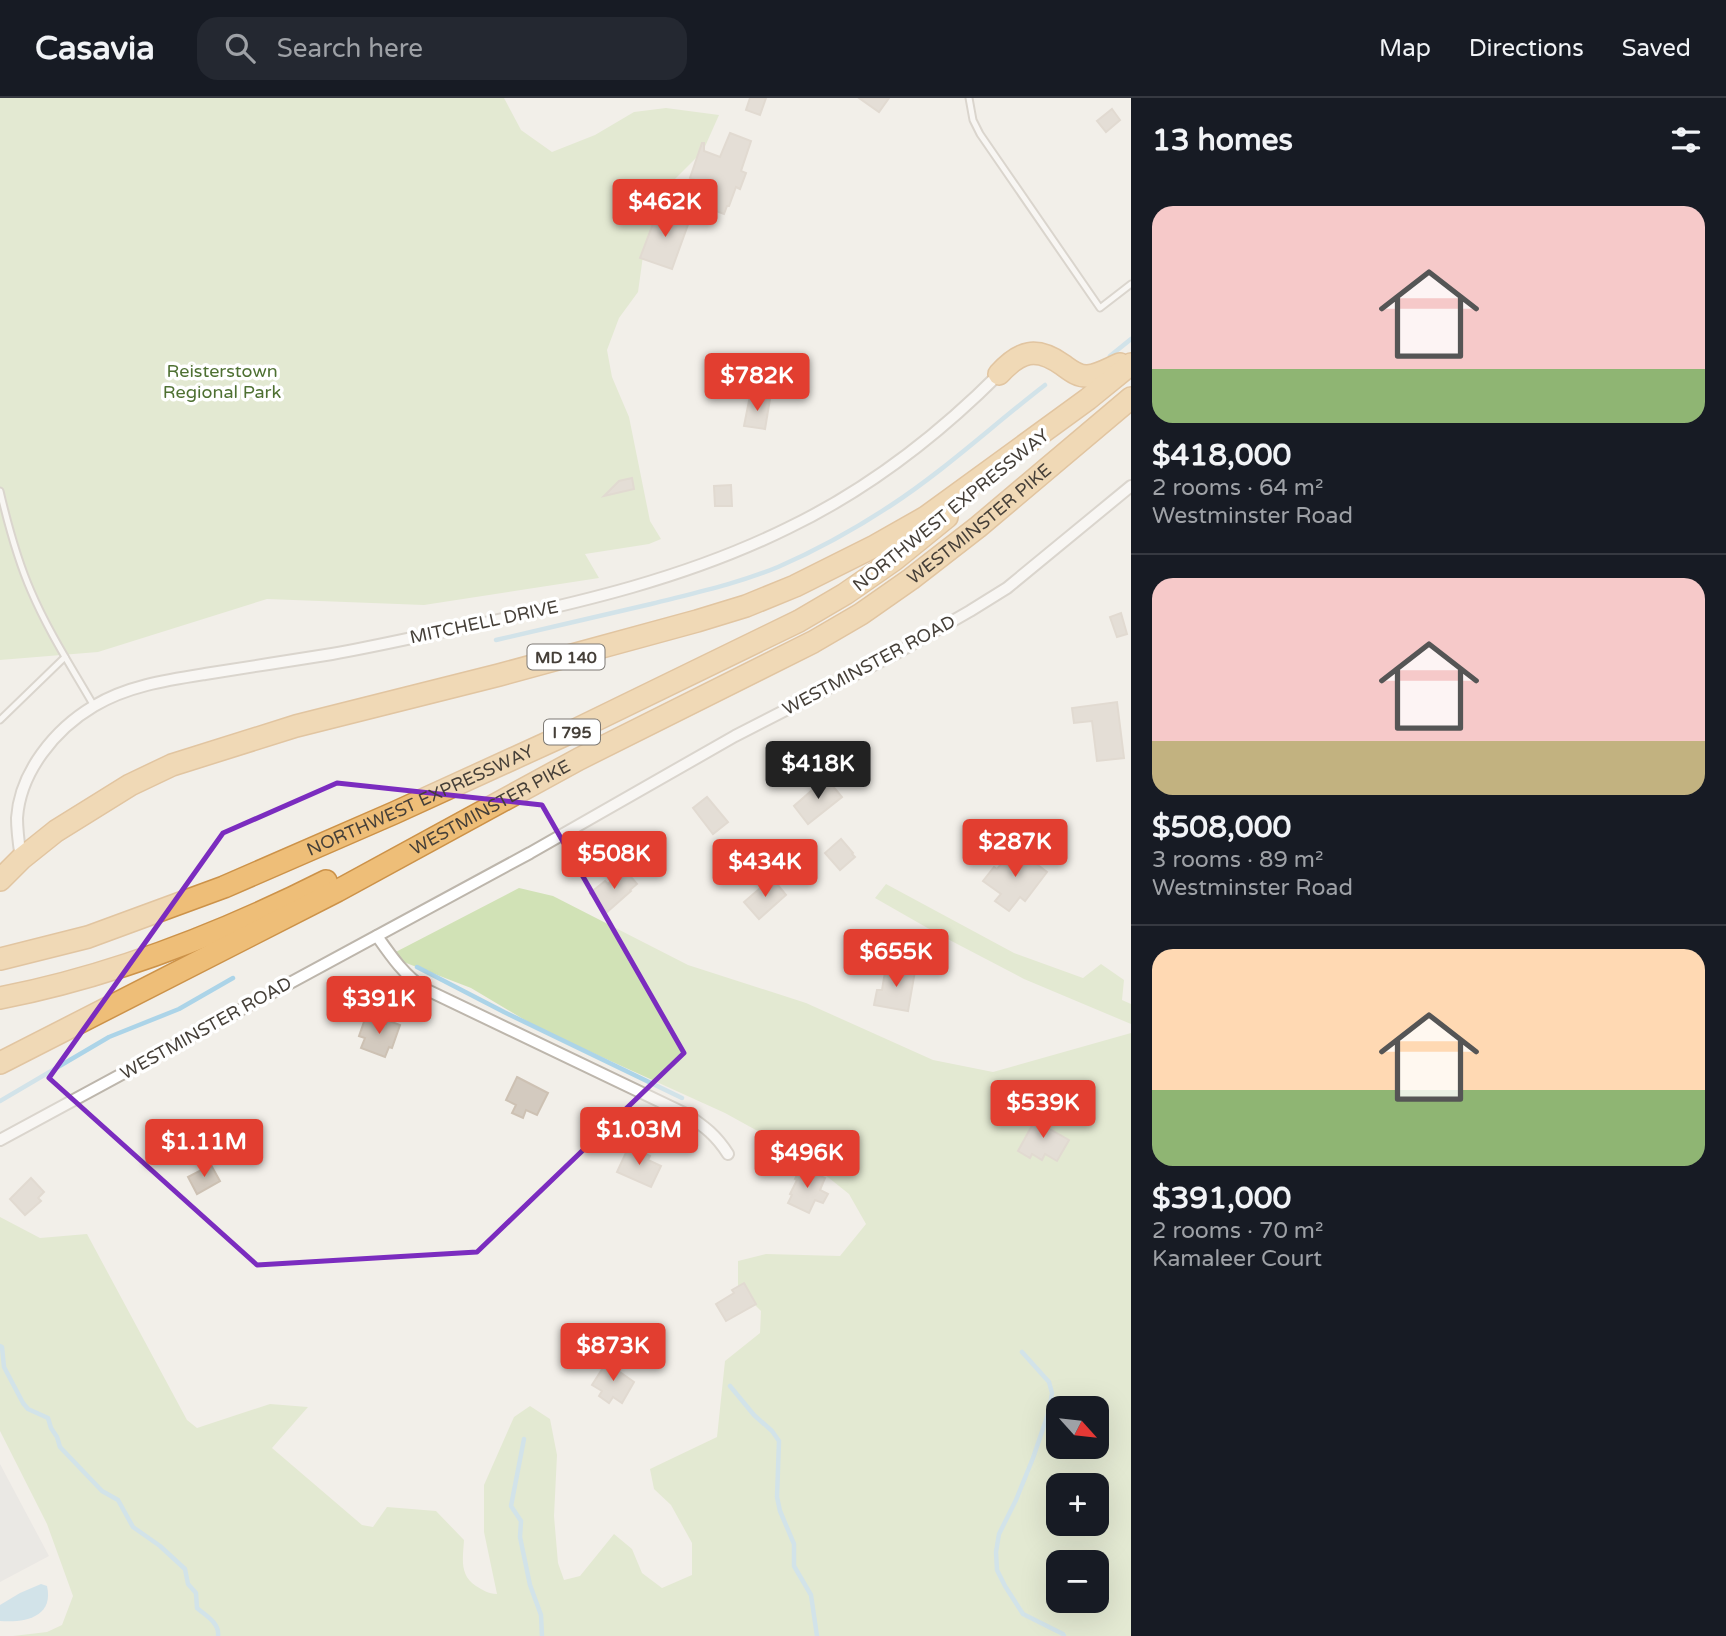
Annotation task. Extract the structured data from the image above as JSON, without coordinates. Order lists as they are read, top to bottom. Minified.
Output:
{"streets":{"highway":["NORTHWEST EXPRESSWAY","WESTMINSTER PIKE","MD 140","I 795"],"street":["MITCHELL DRIVE","WESTMINSTER ROAD"]},"crossings":[["NORTHWEST EXPRESSWAY","WESTMINSTER PIKE"],["WESTMINSTER PIKE","MITCHELL DRIVE"]],"parks":["Reisterstown Regional Park"],"north":"bottom right","page":{"header":"Casavia","search":"Search here","nav":["Map","Directions","Saved"],"heading":"13 homes","price":["$462K","$782K","$418K","$287K","$508K","$434K","$655K","$391K","$539K","$1.03M","$1.11M","$496K","$873K"],"list":[{"name":"$418,000","note":"2 rooms · 64 m² · Westminster Road"},{"name":"$508,000","note":"3 rooms · 89 m² · Westminster Road"},{"name":"$391,000","note":"2 rooms · 70 m² · Kamaleer Court"}],"map_buttons":["+","−"]}}
